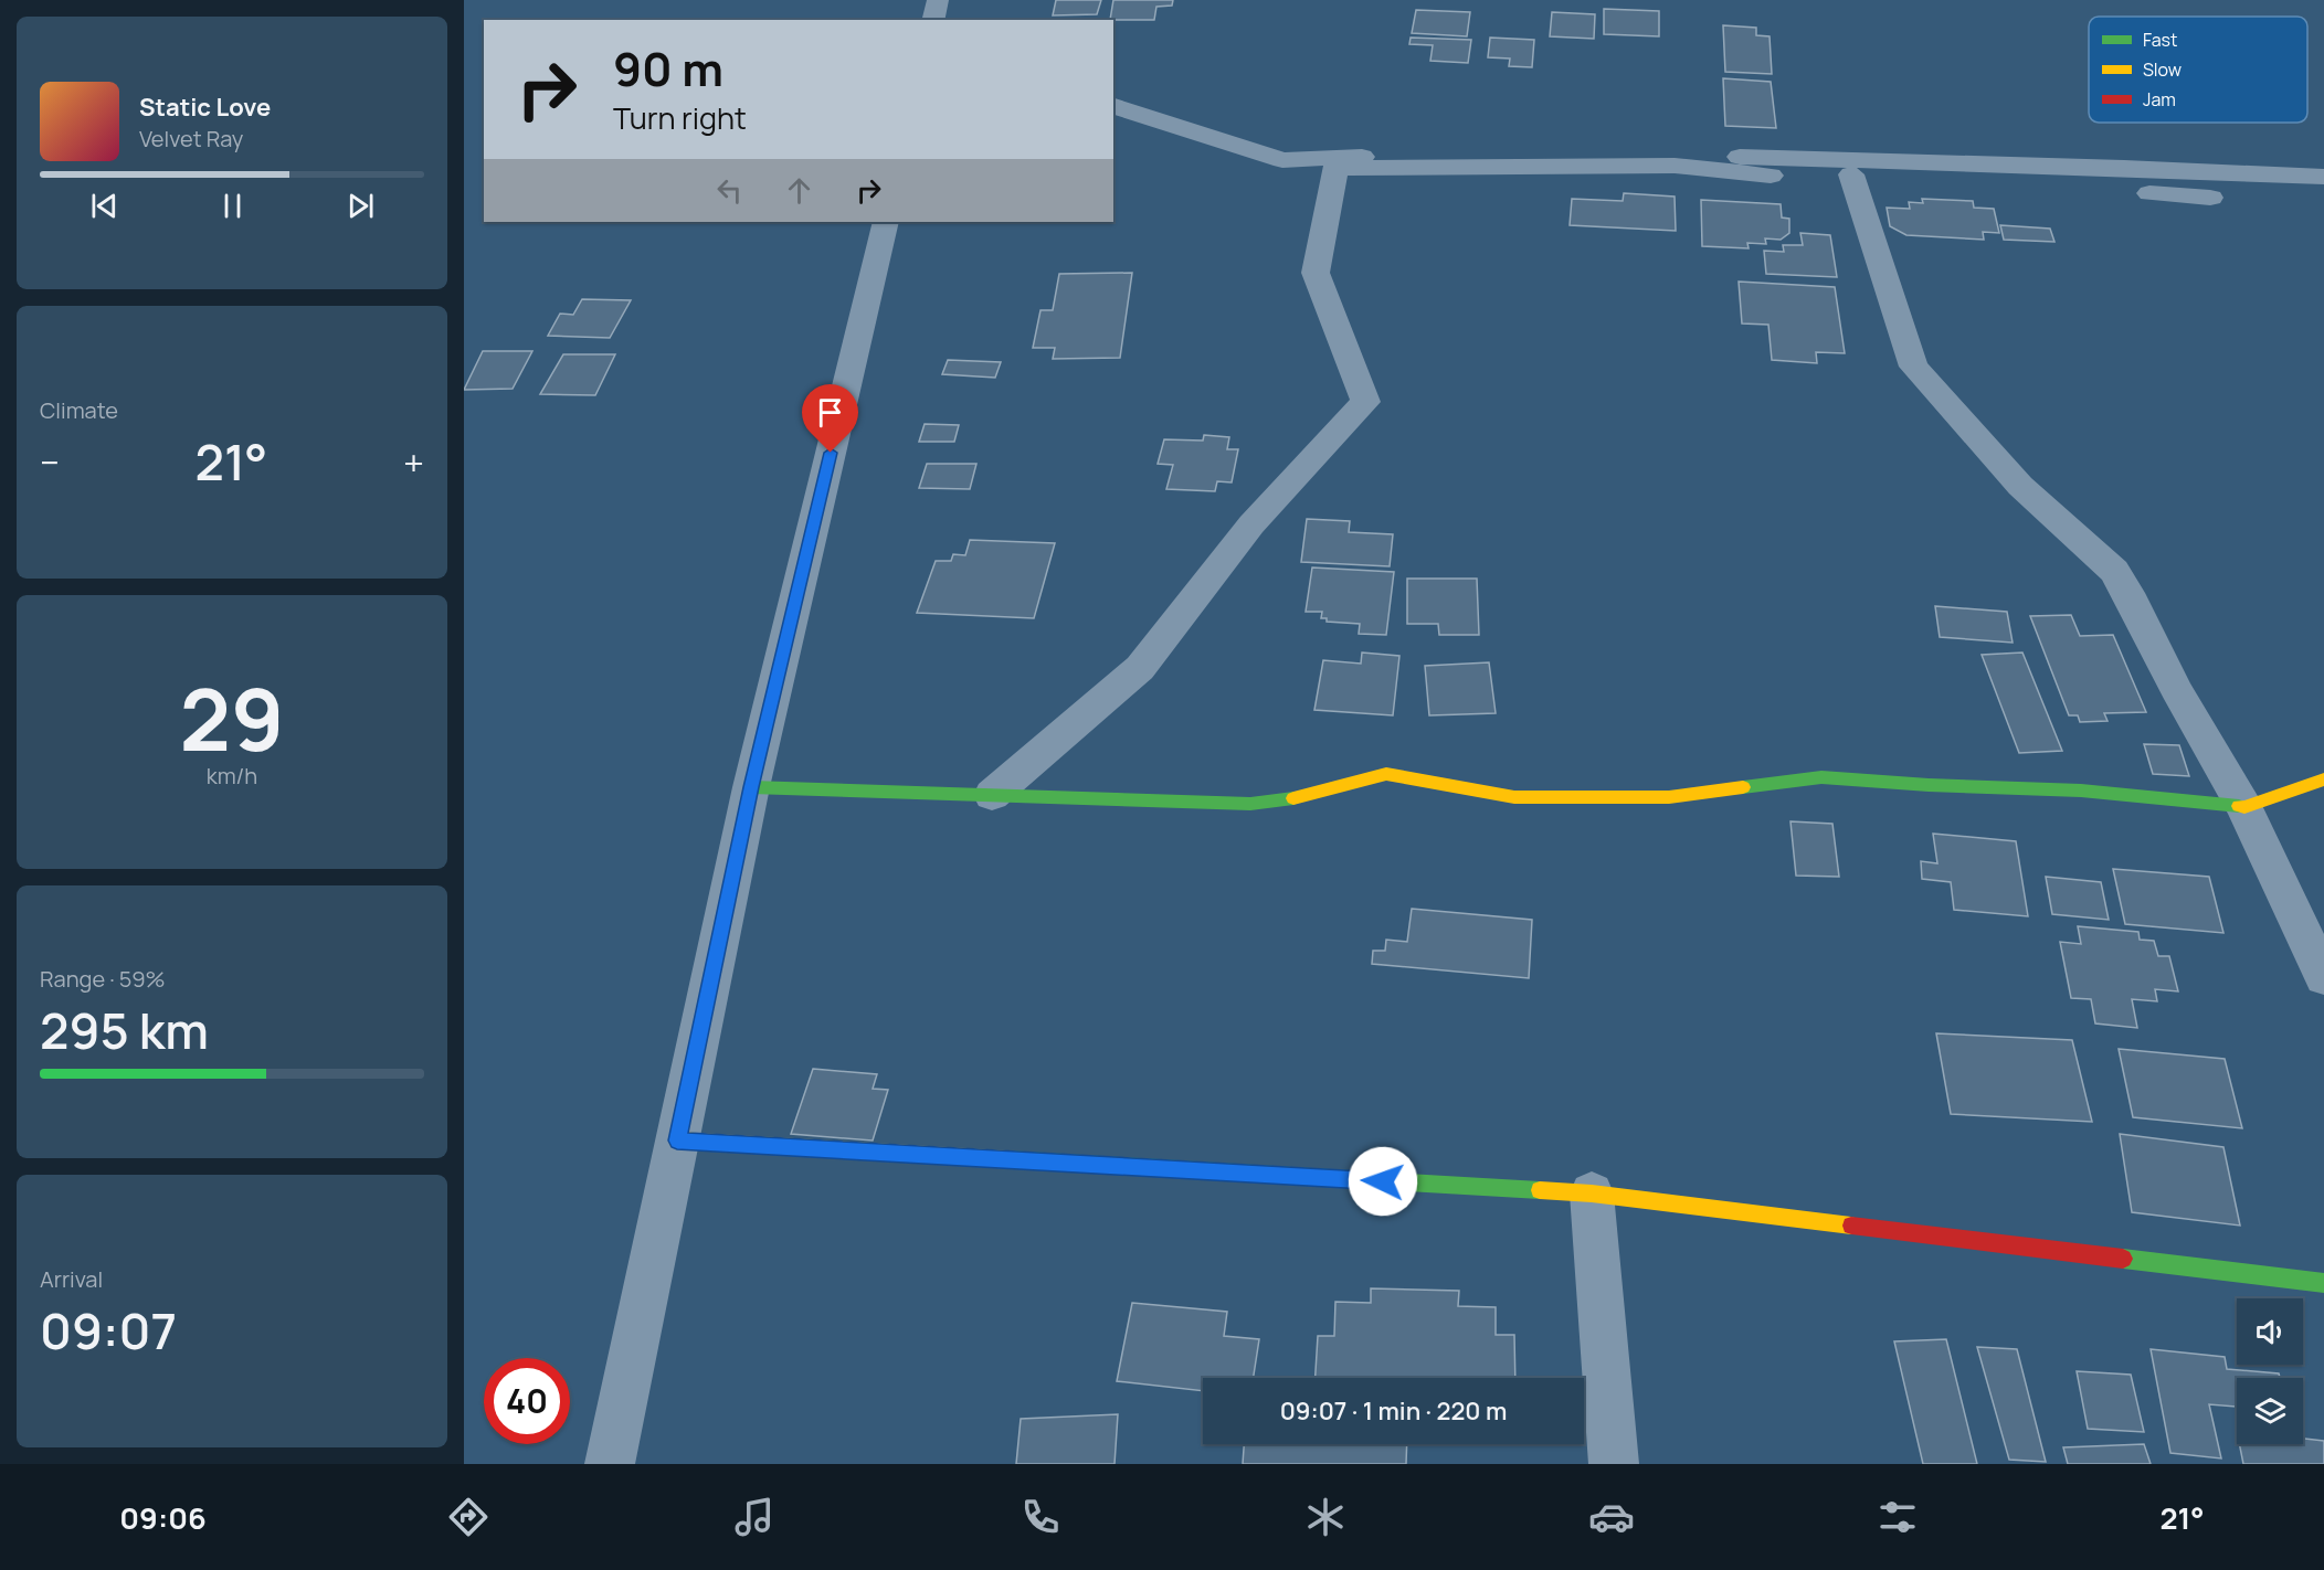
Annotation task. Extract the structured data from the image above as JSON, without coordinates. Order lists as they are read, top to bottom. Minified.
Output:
{"legend":["Fast","Slow","Jam"],"page":{"turn":["90 m","Turn right"],"song":["Static Love","Velvet Ray"],"tile":["Climate",["29","km/h"],["Range · 59%","295 km"],["Arrival","09:07"]],"heat":["−","21°","+"],"limit":"40","trip":"09:07 · 1 min · 220 m","tabs":["09:06","21°"]}}
